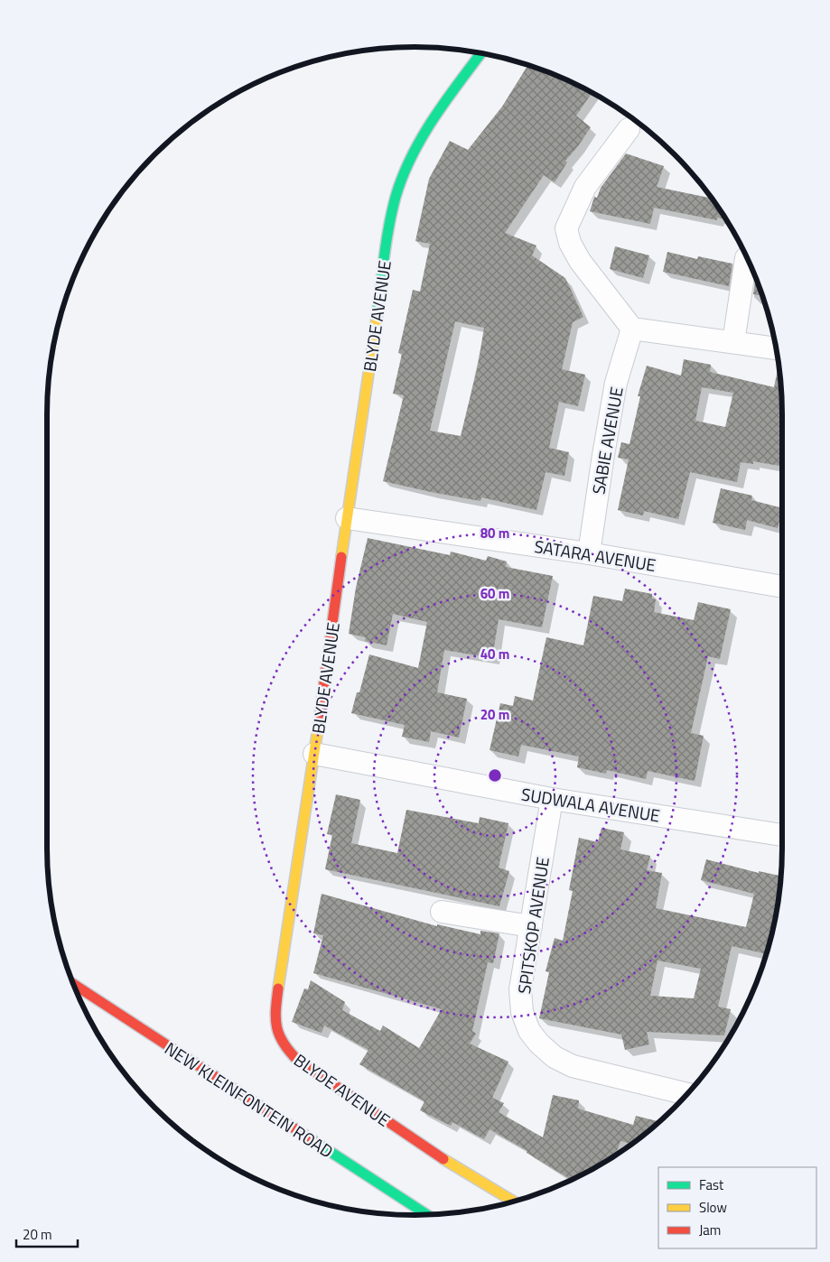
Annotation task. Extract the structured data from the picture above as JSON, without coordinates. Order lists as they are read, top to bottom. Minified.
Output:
{"streets":{"street":["BLYDE AVENUE","SABIE AVENUE","SATARA AVENUE","SUDWALA AVENUE","SPITSKOP AVENUE","NEW KLEINFONTEIN ROAD"]},"crossings":[["BLYDE AVENUE","SATARA AVENUE"],["BLYDE AVENUE","SUDWALA AVENUE"],["SABIE AVENUE","SATARA AVENUE"],["SUDWALA AVENUE","SPITSKOP AVENUE"]],"legend":["Fast","Slow","Jam"],"scale_bar":"20 m","rings":["80 m","60 m","40 m","20 m"]}
